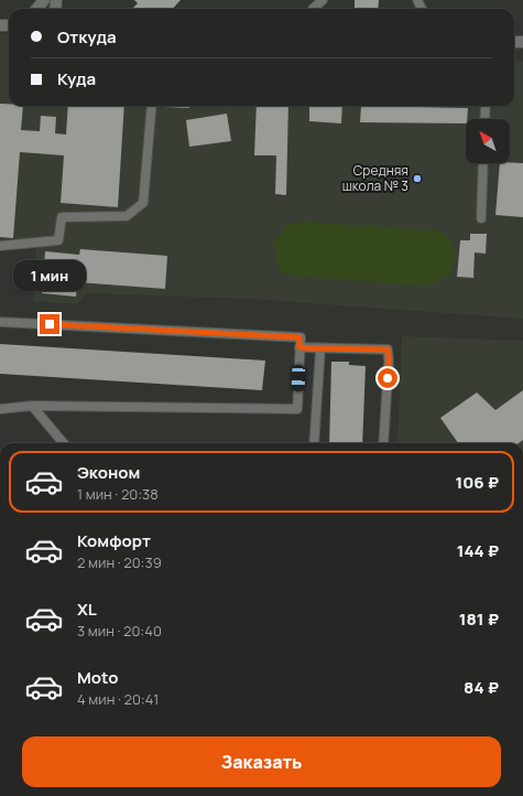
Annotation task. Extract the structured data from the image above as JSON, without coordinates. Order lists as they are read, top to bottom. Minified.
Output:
{"places":["Средняя школа № 3"],"north":"top left","page":{"banner":["Откуда","Куда"],"bubble":"1 мин","list":[{"name":"Эконом","note":"1 мин · 20:38","value":"106 ₽"},{"name":"Комфорт","note":"2 мин · 20:39","value":"144 ₽"},{"name":"XL","note":"3 мин · 20:40","value":"181 ₽"},{"name":"Moto","note":"4 мин · 20:41","value":"84 ₽"}],"buttons":"Заказать"}}
